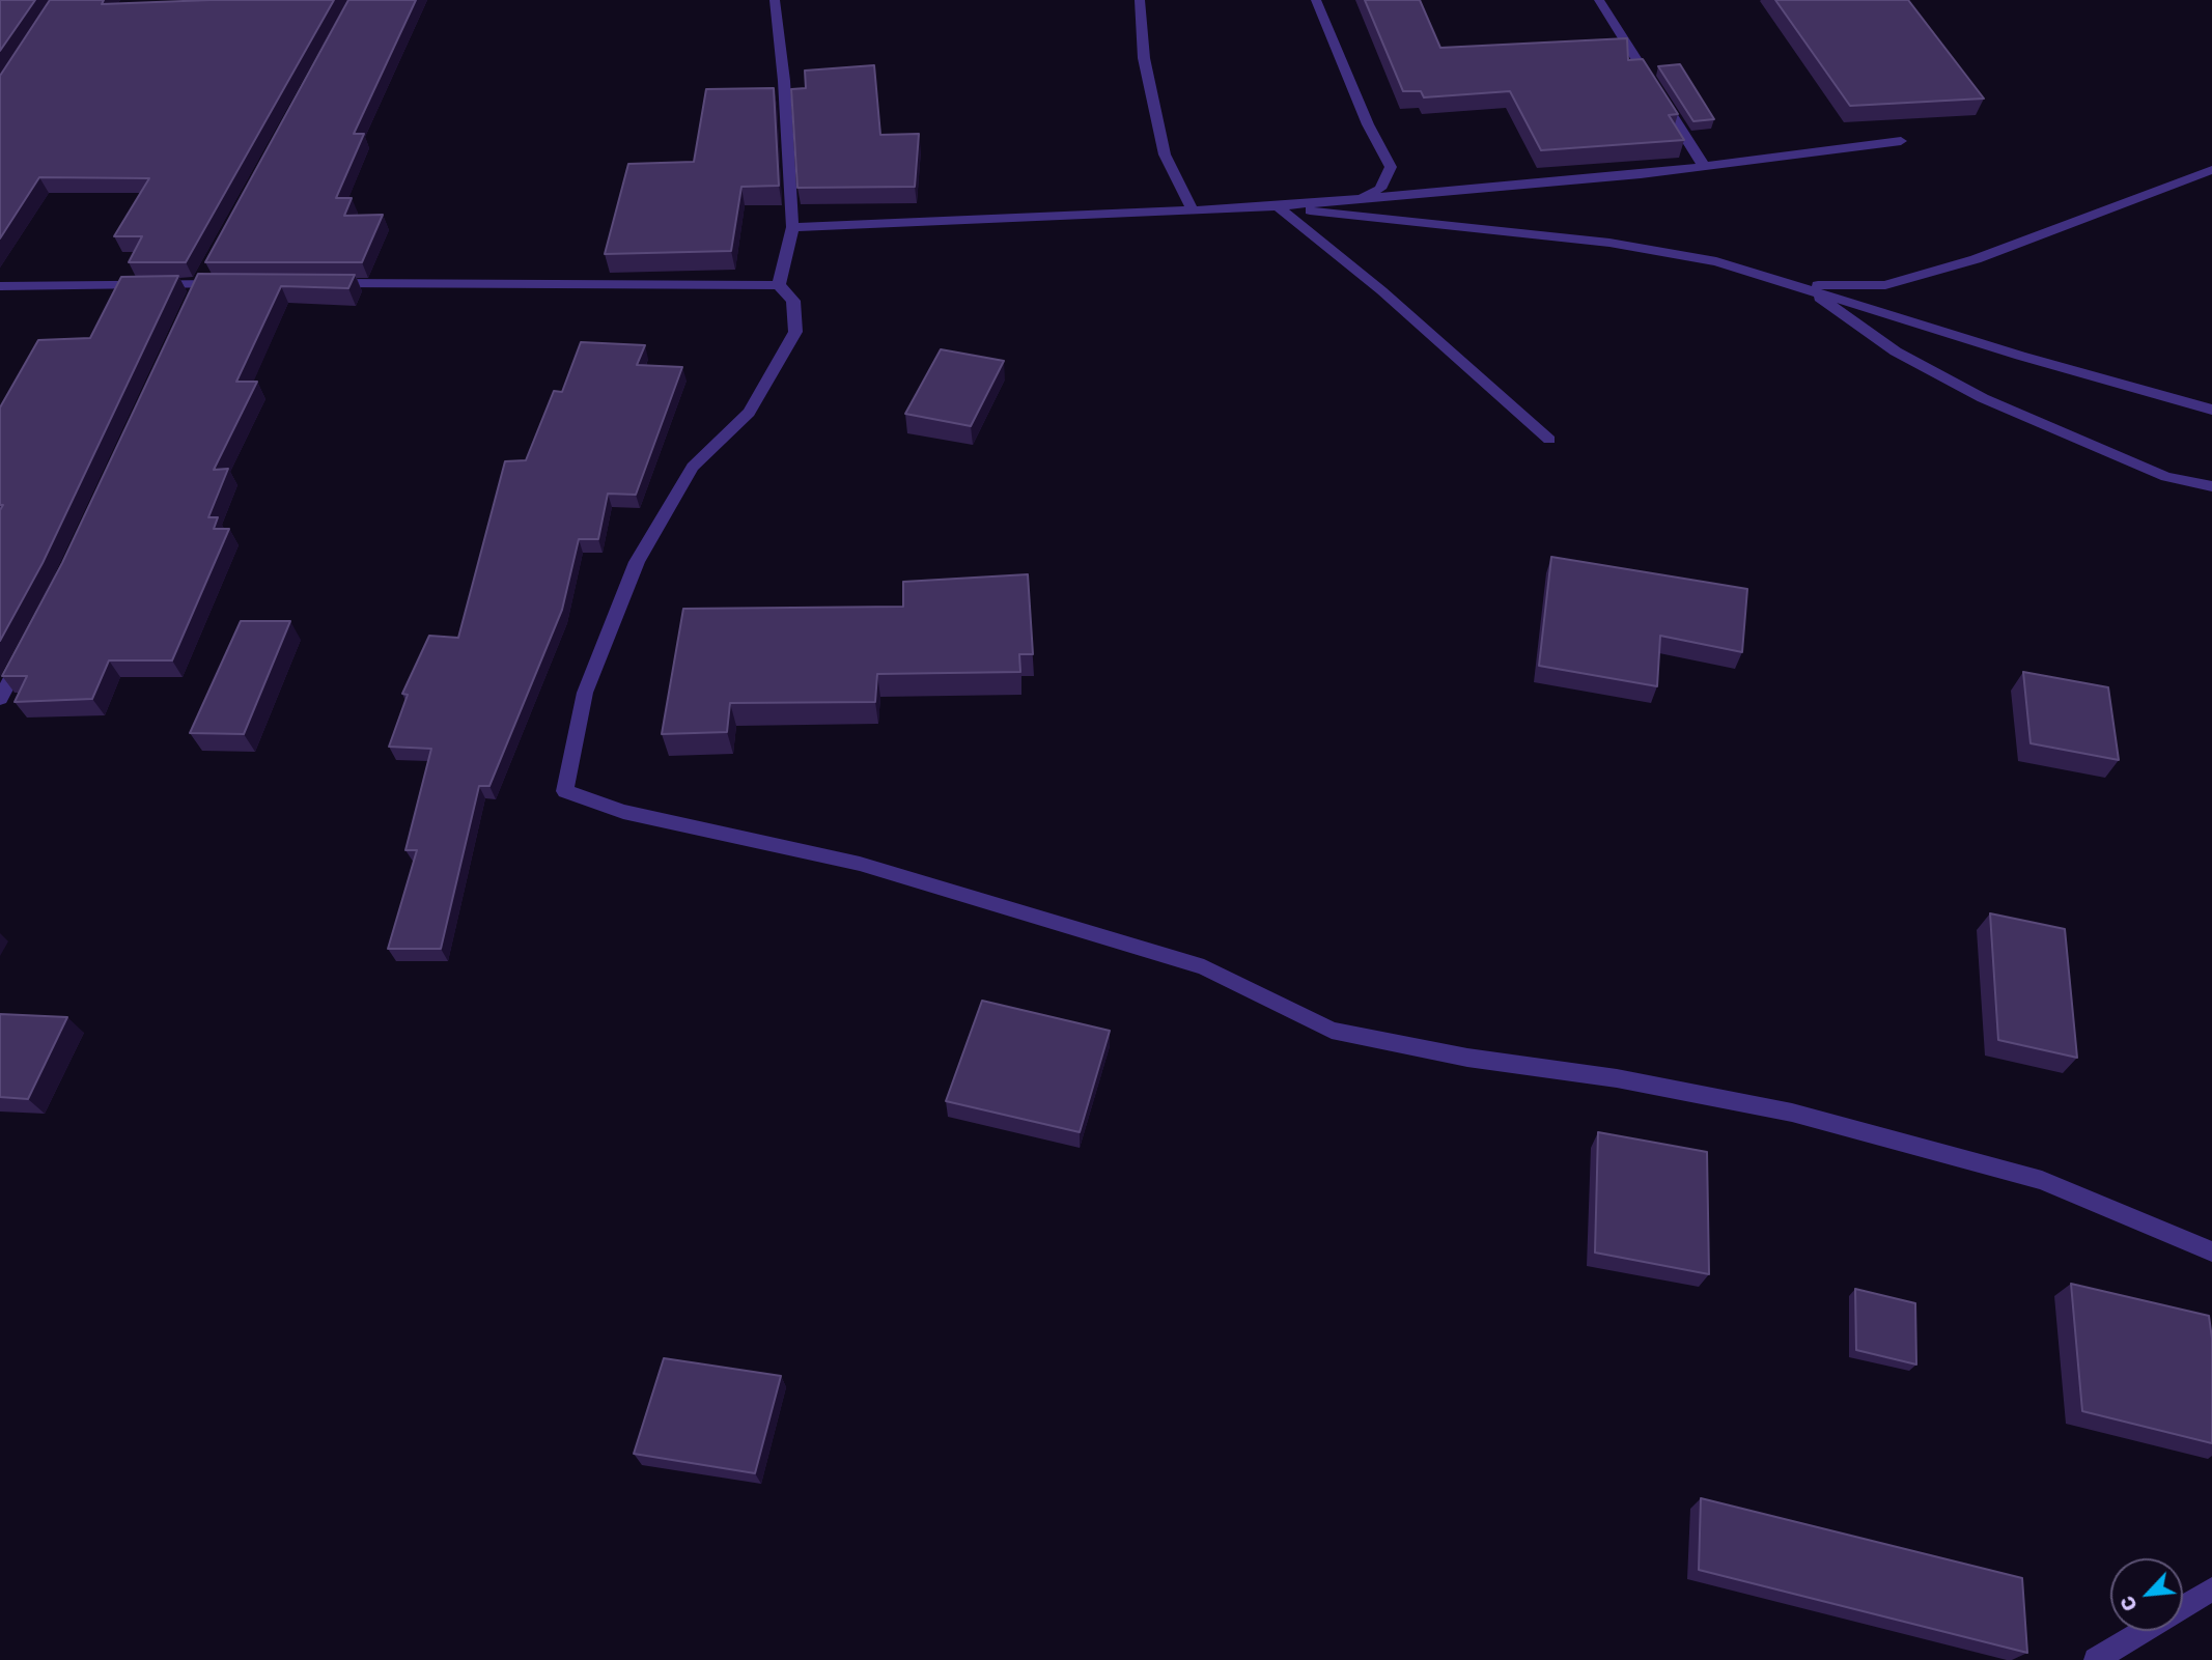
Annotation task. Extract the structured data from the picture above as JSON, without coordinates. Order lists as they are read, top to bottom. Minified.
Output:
{"north":"bottom left"}
